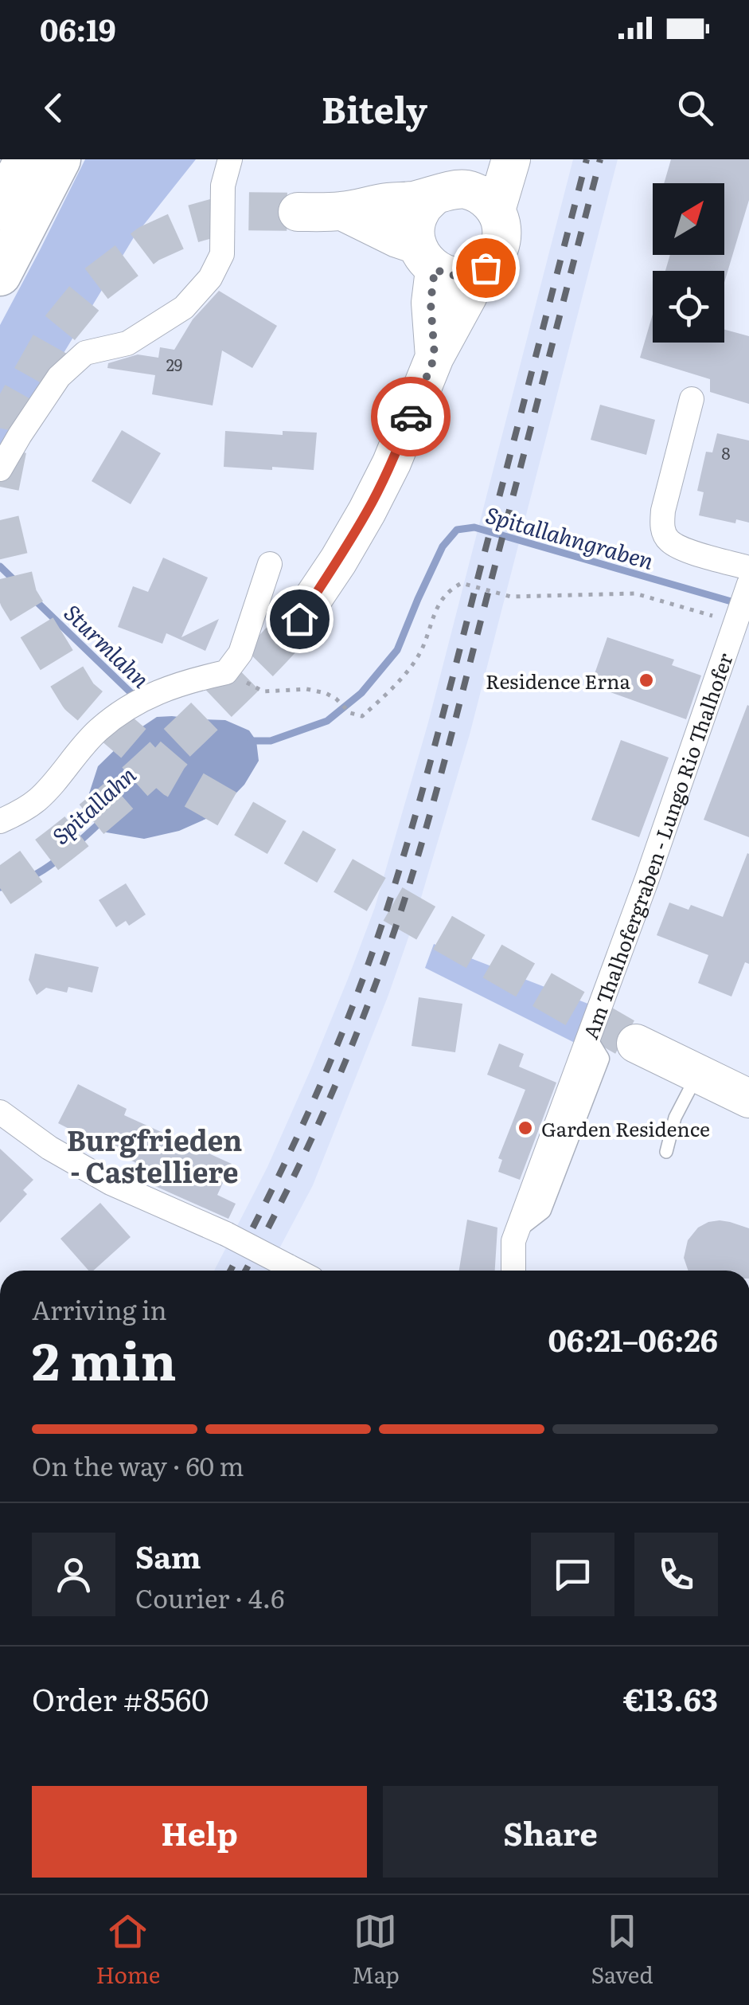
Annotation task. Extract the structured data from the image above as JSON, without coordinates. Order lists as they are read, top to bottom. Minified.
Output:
{"streets":{"street":["Am Thalhofergraben - Lungo Rio Thalhofer"]},"districts":["Burgfrieden - Castelliere"],"water":["Spitallahngraben","Sturmlahn","Spitallahn"],"places":["Residence Erna","Garden Residence"],"house_numbers":["29","8"],"north":"top right","page":{"status":"06:19","header":"Bitely","heading":["2 min","Arriving in","06:21–06:26"],"panel":["Sam","Courier · 4.6","Order #8560","€13.63"],"bar":"On the way · 60 m","buttons":["Help","Share"],"tabs":["Home","Map","Saved"]}}
